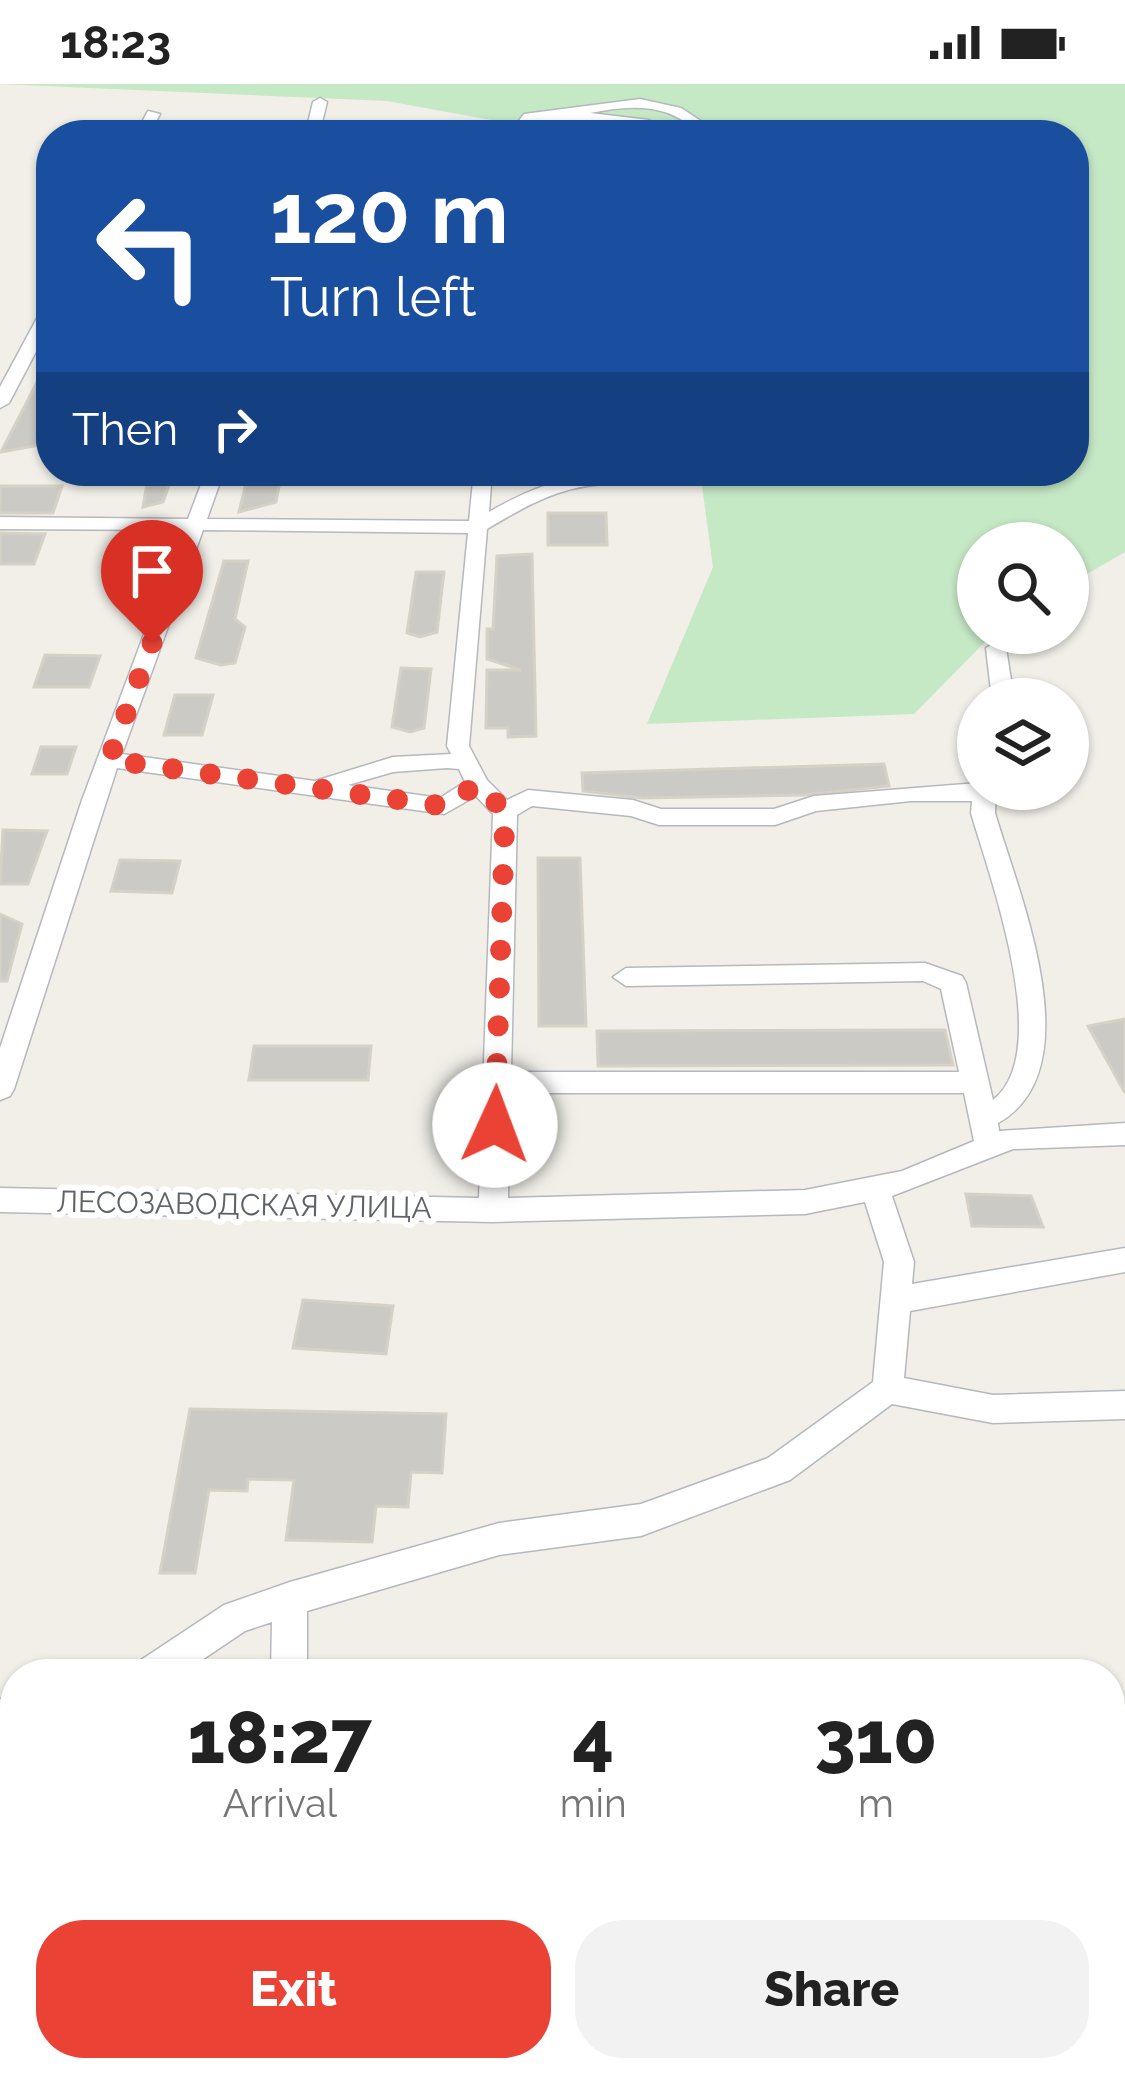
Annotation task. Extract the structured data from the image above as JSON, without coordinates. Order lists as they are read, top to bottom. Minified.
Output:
{"streets":{"street":["ЛЕСОЗАВОДСКАЯ УЛИЦА"]},"page":{"status":"18:23","turn":["120 m","Turn left"],"then":"Then","eta":["18:27","Arrival","4","min","310","m"],"buttons":["Exit","Share"]}}
